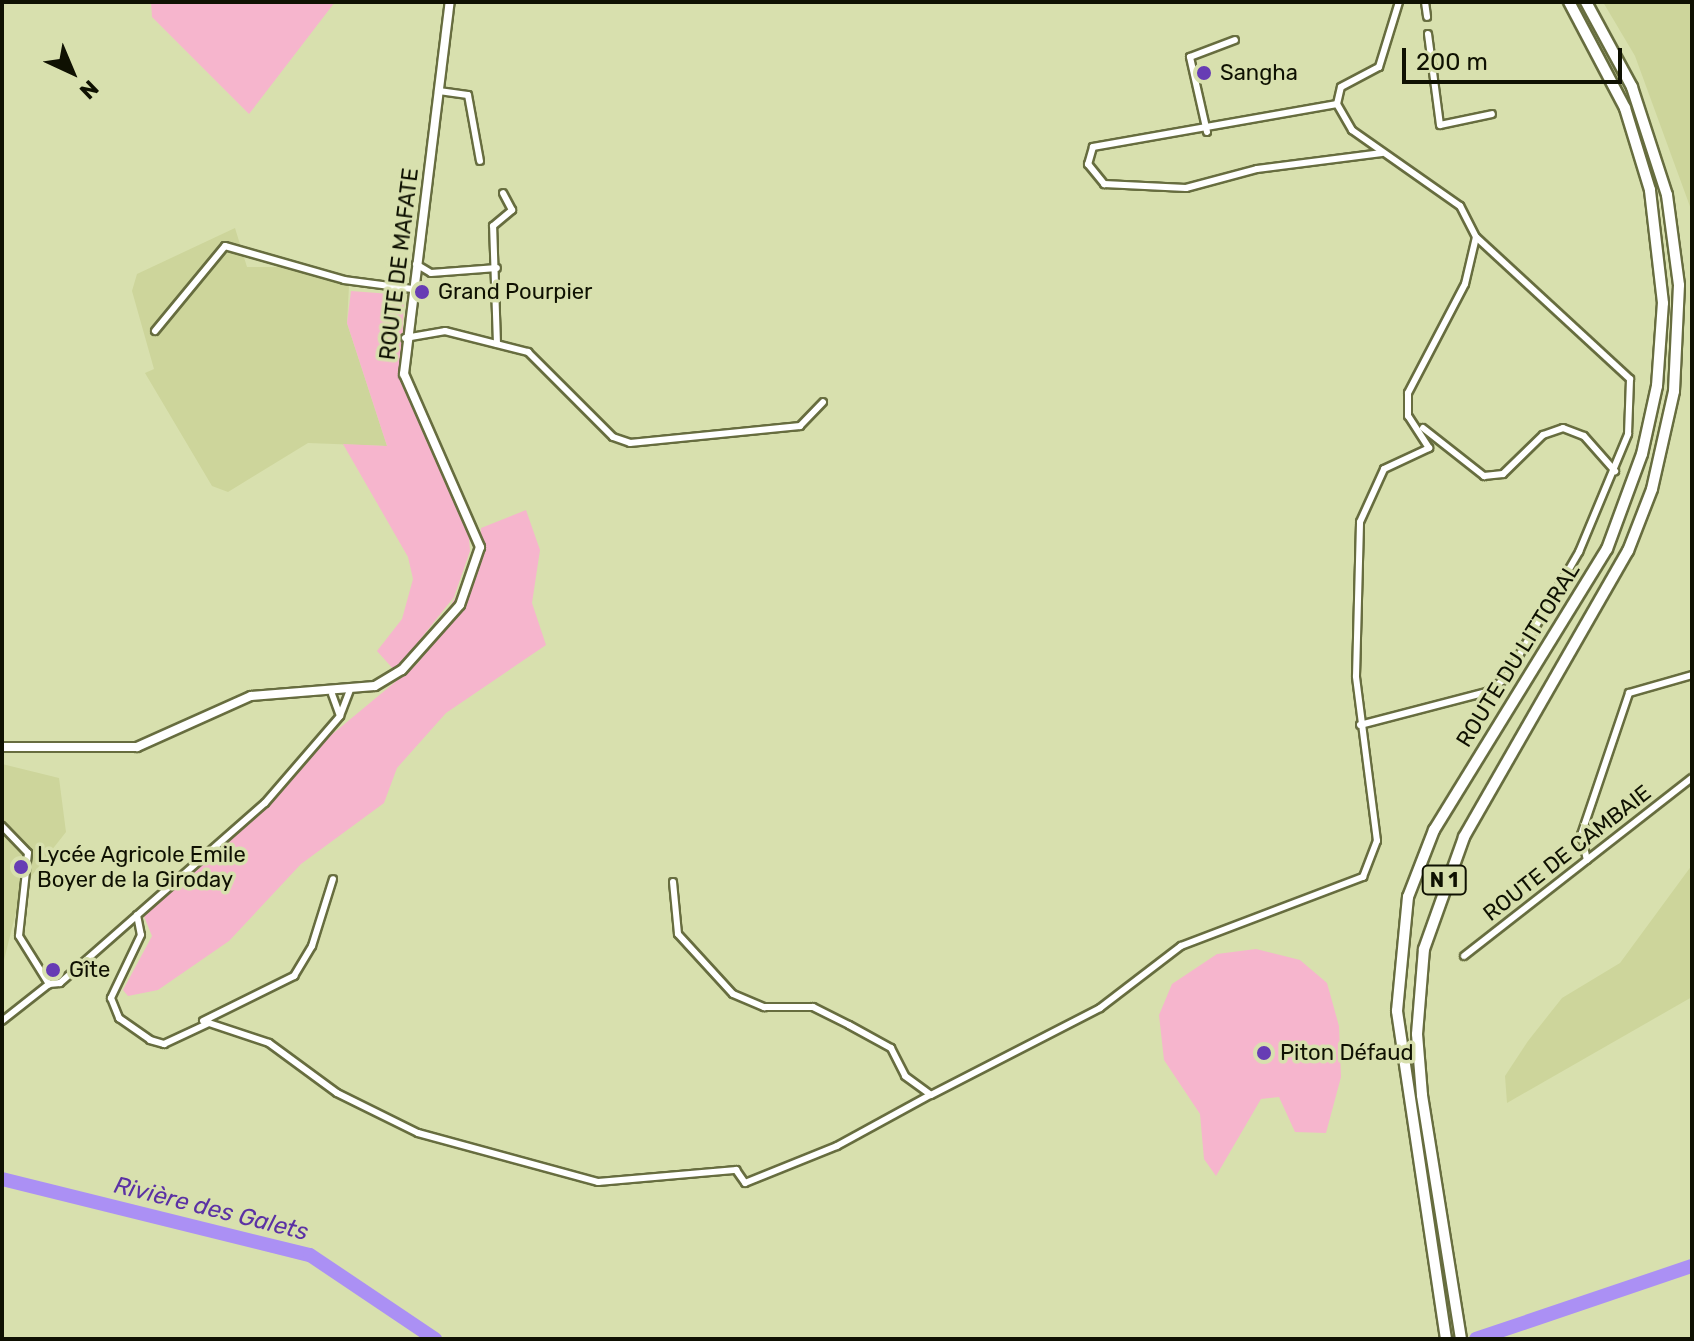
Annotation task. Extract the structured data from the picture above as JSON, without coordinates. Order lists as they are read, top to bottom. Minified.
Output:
{"streets":{"highway":["ROUTE DU LITTORAL","N 1"],"main road":["ROUTE DE MAFATE"],"street":["ROUTE DE CAMBAIE"]},"water":["Rivière des Galets"],"places":["Sangha","Grand Pourpier","Lycée Agricole Emile Boyer de la Giroday","Gîte","Piton Défaud"],"scale_bar":"200 m","north":"bottom right"}
